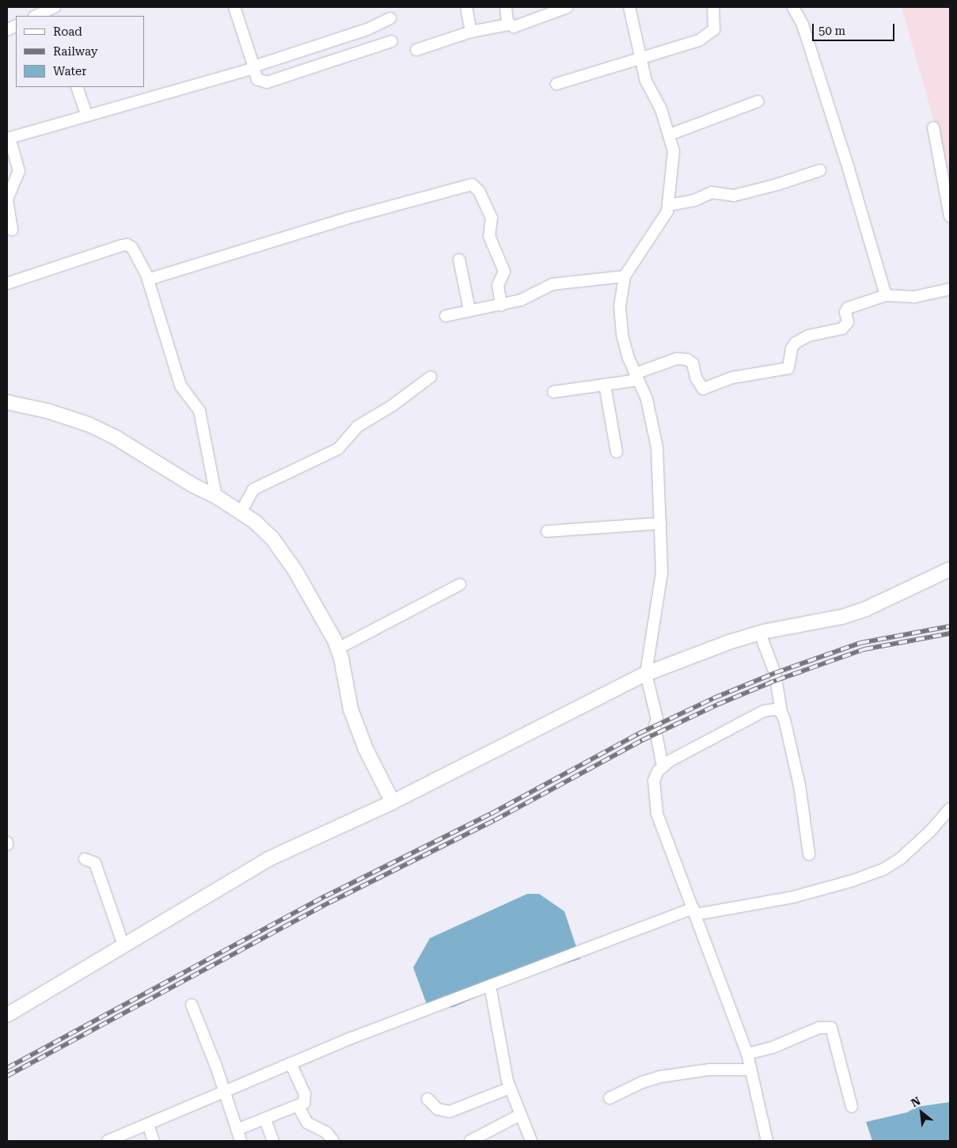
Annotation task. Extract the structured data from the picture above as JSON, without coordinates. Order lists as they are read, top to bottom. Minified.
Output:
{"legend":["Road","Railway","Water"],"scale_bar":"50 m","north":"top left"}
